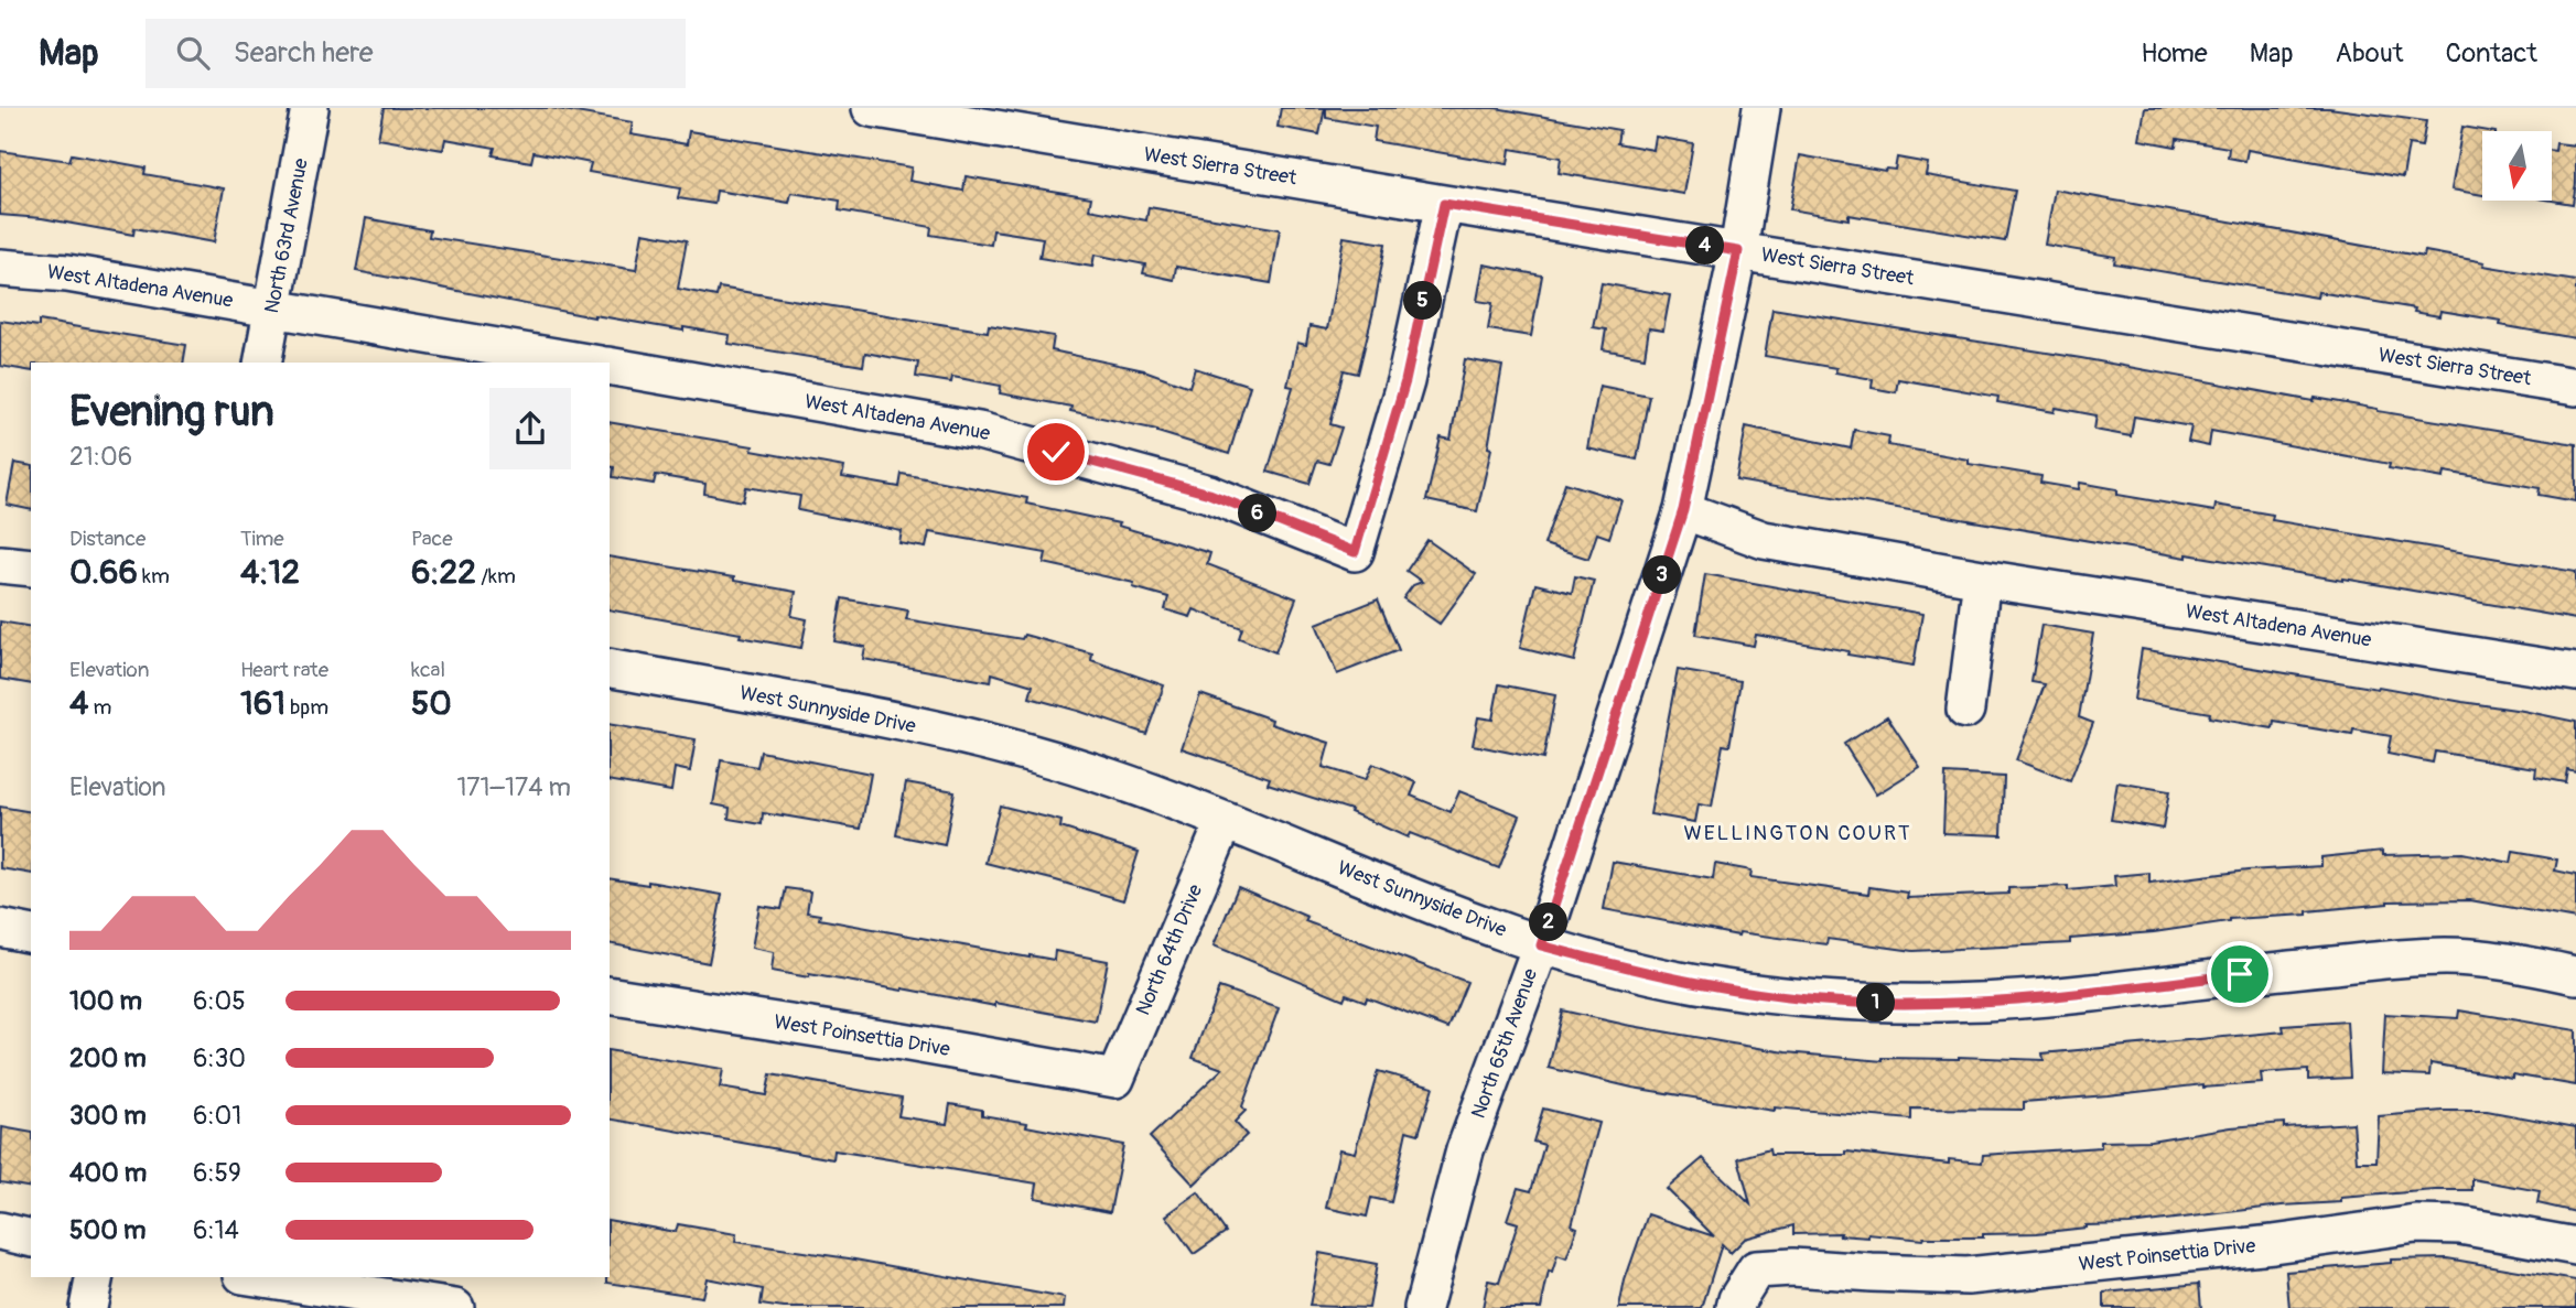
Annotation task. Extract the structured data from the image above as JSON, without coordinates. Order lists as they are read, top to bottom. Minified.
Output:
{"streets":{"street":["West Sierra Street","North 63rd Avenue","West Altadena Avenue","West Sunnyside Drive","North 64th Drive","West Poinsettia Drive","North 65th Avenue"]},"crossings":[["West Sierra Street","West Altadena Avenue"],["West Sierra Street","North 65th Avenue"],["North 63rd Avenue","West Altadena Avenue"],["West Altadena Avenue","North 65th Avenue"],["West Sunnyside Drive","North 64th Drive"],["West Sunnyside Drive","North 65th Avenue"],["North 64th Drive","West Poinsettia Drive"]],"districts":["WELLINGTON COURT"],"north":"bottom","page":{"header":"Map","search":"Search here","nav":["Home","Map","About","Contact"],"pins":["4","5","6","3","2","1"],"heading":["Evening run","21:06"],"stats":[["Distance","0.66 km"],["Time","4:12"],["Pace","6:22 /km"],["Elevation","4 m"],["Heart rate","161 bpm"],["kcal","50"]],"chart":["Elevation","171–174 m"],"list":[{"name":"100 m","note":"6:05"},{"name":"200 m","note":"6:30"},{"name":"300 m","note":"6:01"},{"name":"400 m","note":"6:59"},{"name":"500 m","note":"6:14"}]}}
